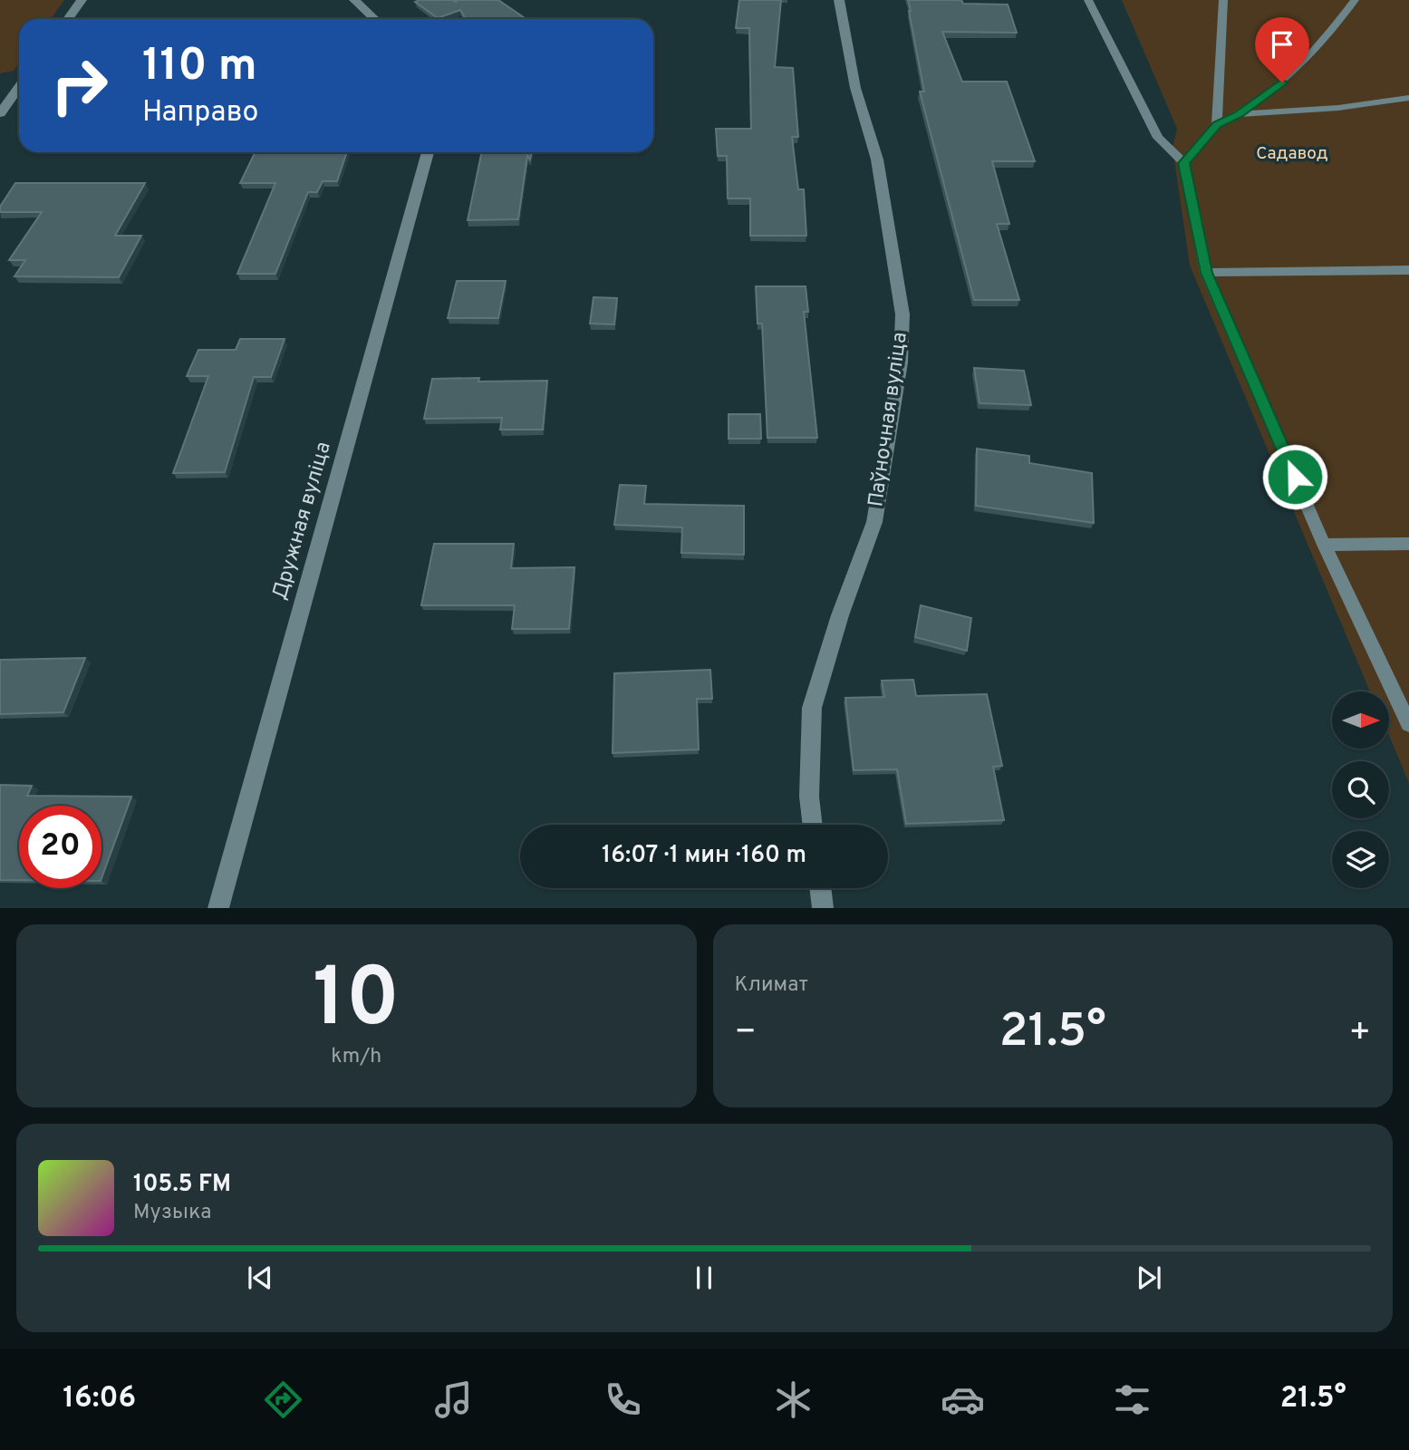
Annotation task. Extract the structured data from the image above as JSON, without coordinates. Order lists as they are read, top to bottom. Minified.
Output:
{"streets":{"street":["Паўночная вуліца","Дружная вуліца"]},"parks":["Садавод"],"north":"right","page":{"turn":["110 m","Направо"],"limit":"20","trip":"16:07 · 1 мин · 160 m","tile":[["10","km/h"],"Климат"],"heat":["−","21.5°","+"],"song":["105.5 FM","Музыка"],"tabs":["16:06","21.5°"]}}
